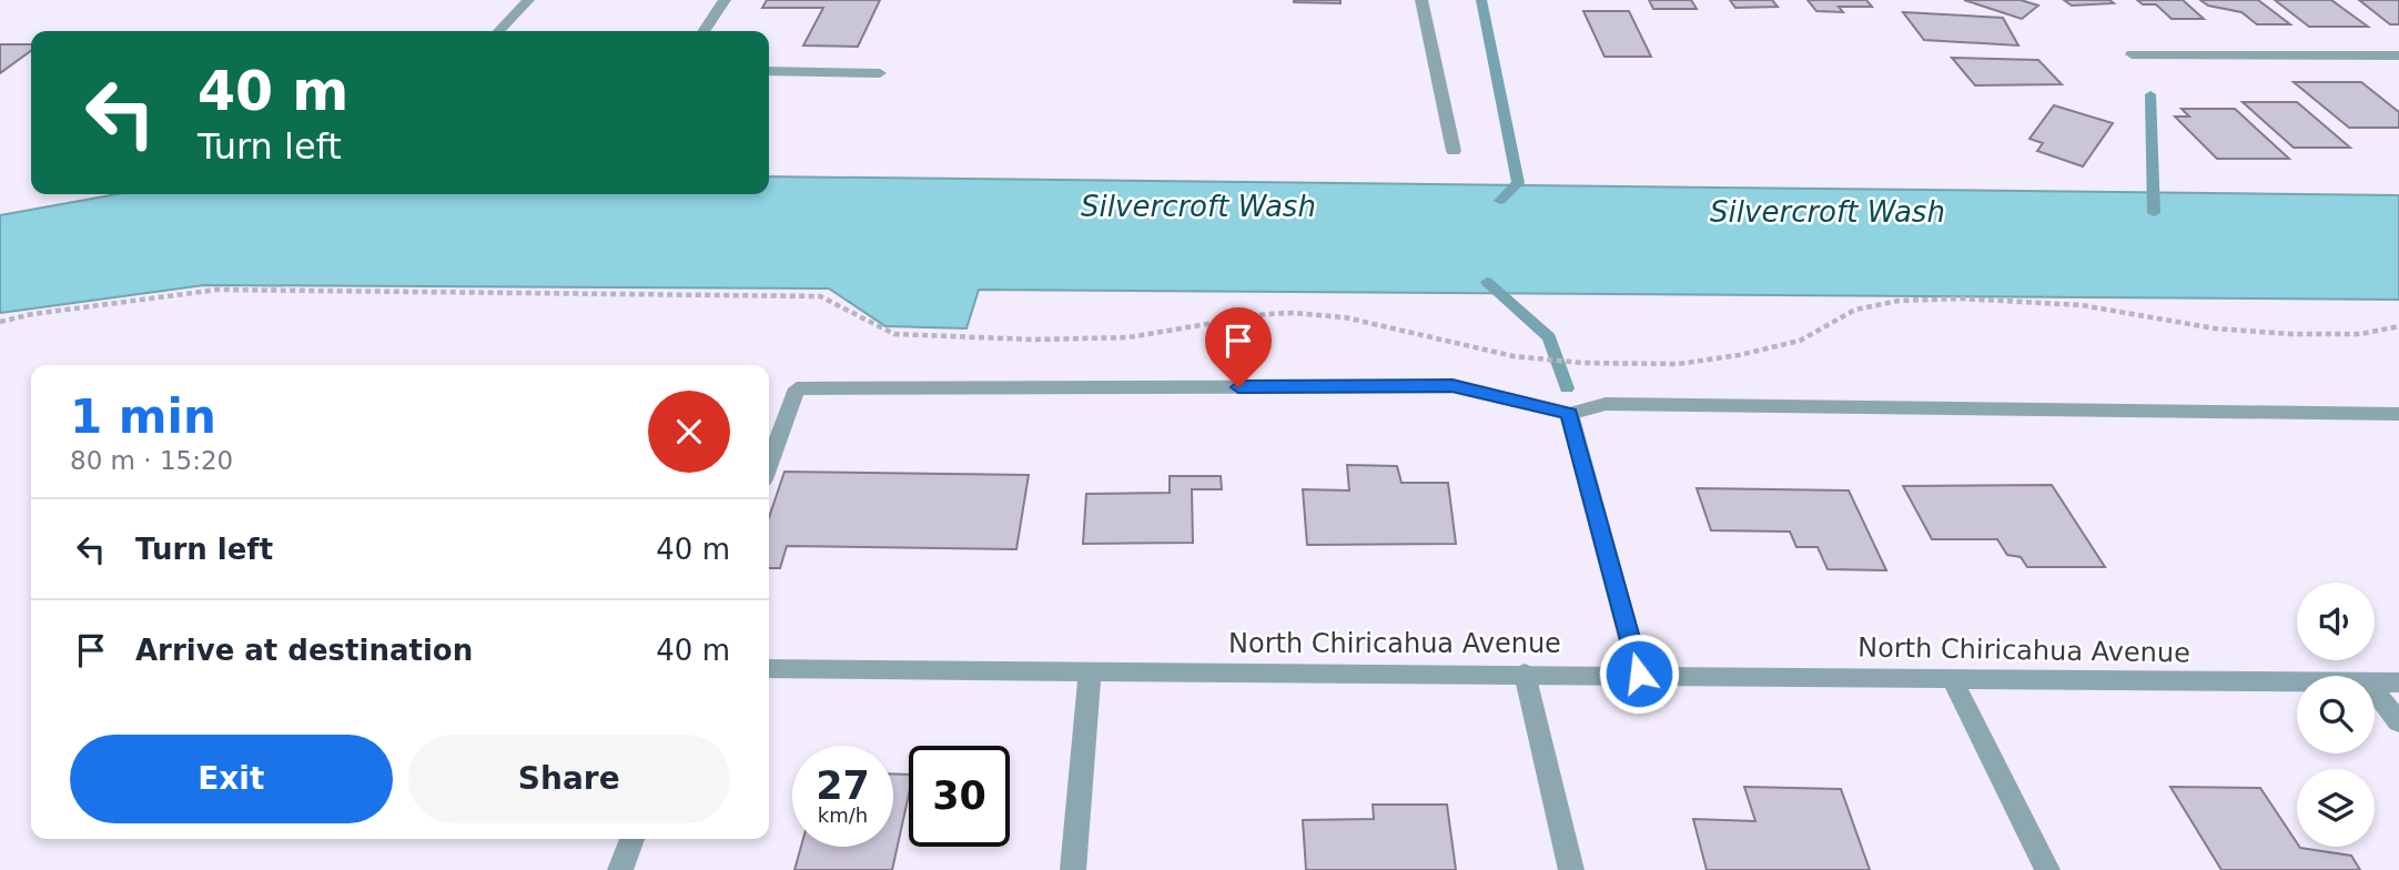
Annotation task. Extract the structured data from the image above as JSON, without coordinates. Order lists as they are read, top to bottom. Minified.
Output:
{"streets":{"street":["North Chiricahua Avenue"]},"water":["Silvercroft Wash"],"page":{"turn":["40 m","Turn left"],"heading":["1 min","80 m · 15:20"],"list":[{"name":"Turn left","value":"40 m"},{"name":"Arrive at destination","value":"40 m"}],"buttons":["Exit","Share"],"speed":"27 km/h","limit":"30"}}
